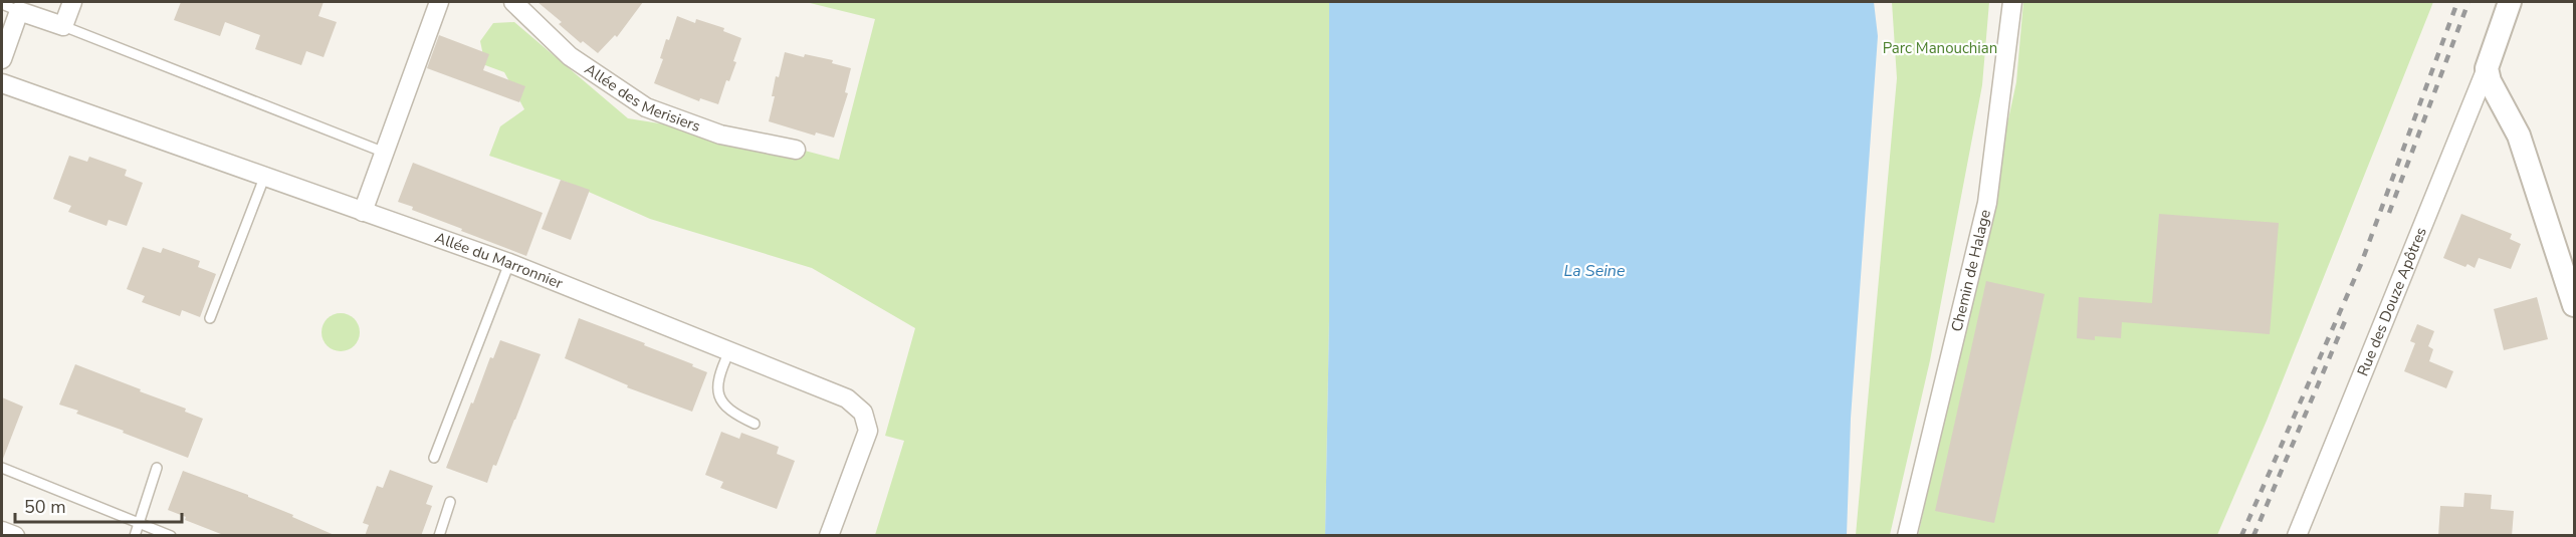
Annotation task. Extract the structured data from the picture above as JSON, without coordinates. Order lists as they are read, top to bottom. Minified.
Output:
{"streets":{"street":["Allée des Merisiers","Allée du Marronnier","Chemin de Halage","Rue des Douze Apôtres"]},"water":["La Seine"],"parks":["Parc Manouchian"],"scale_bar":"50 m"}
